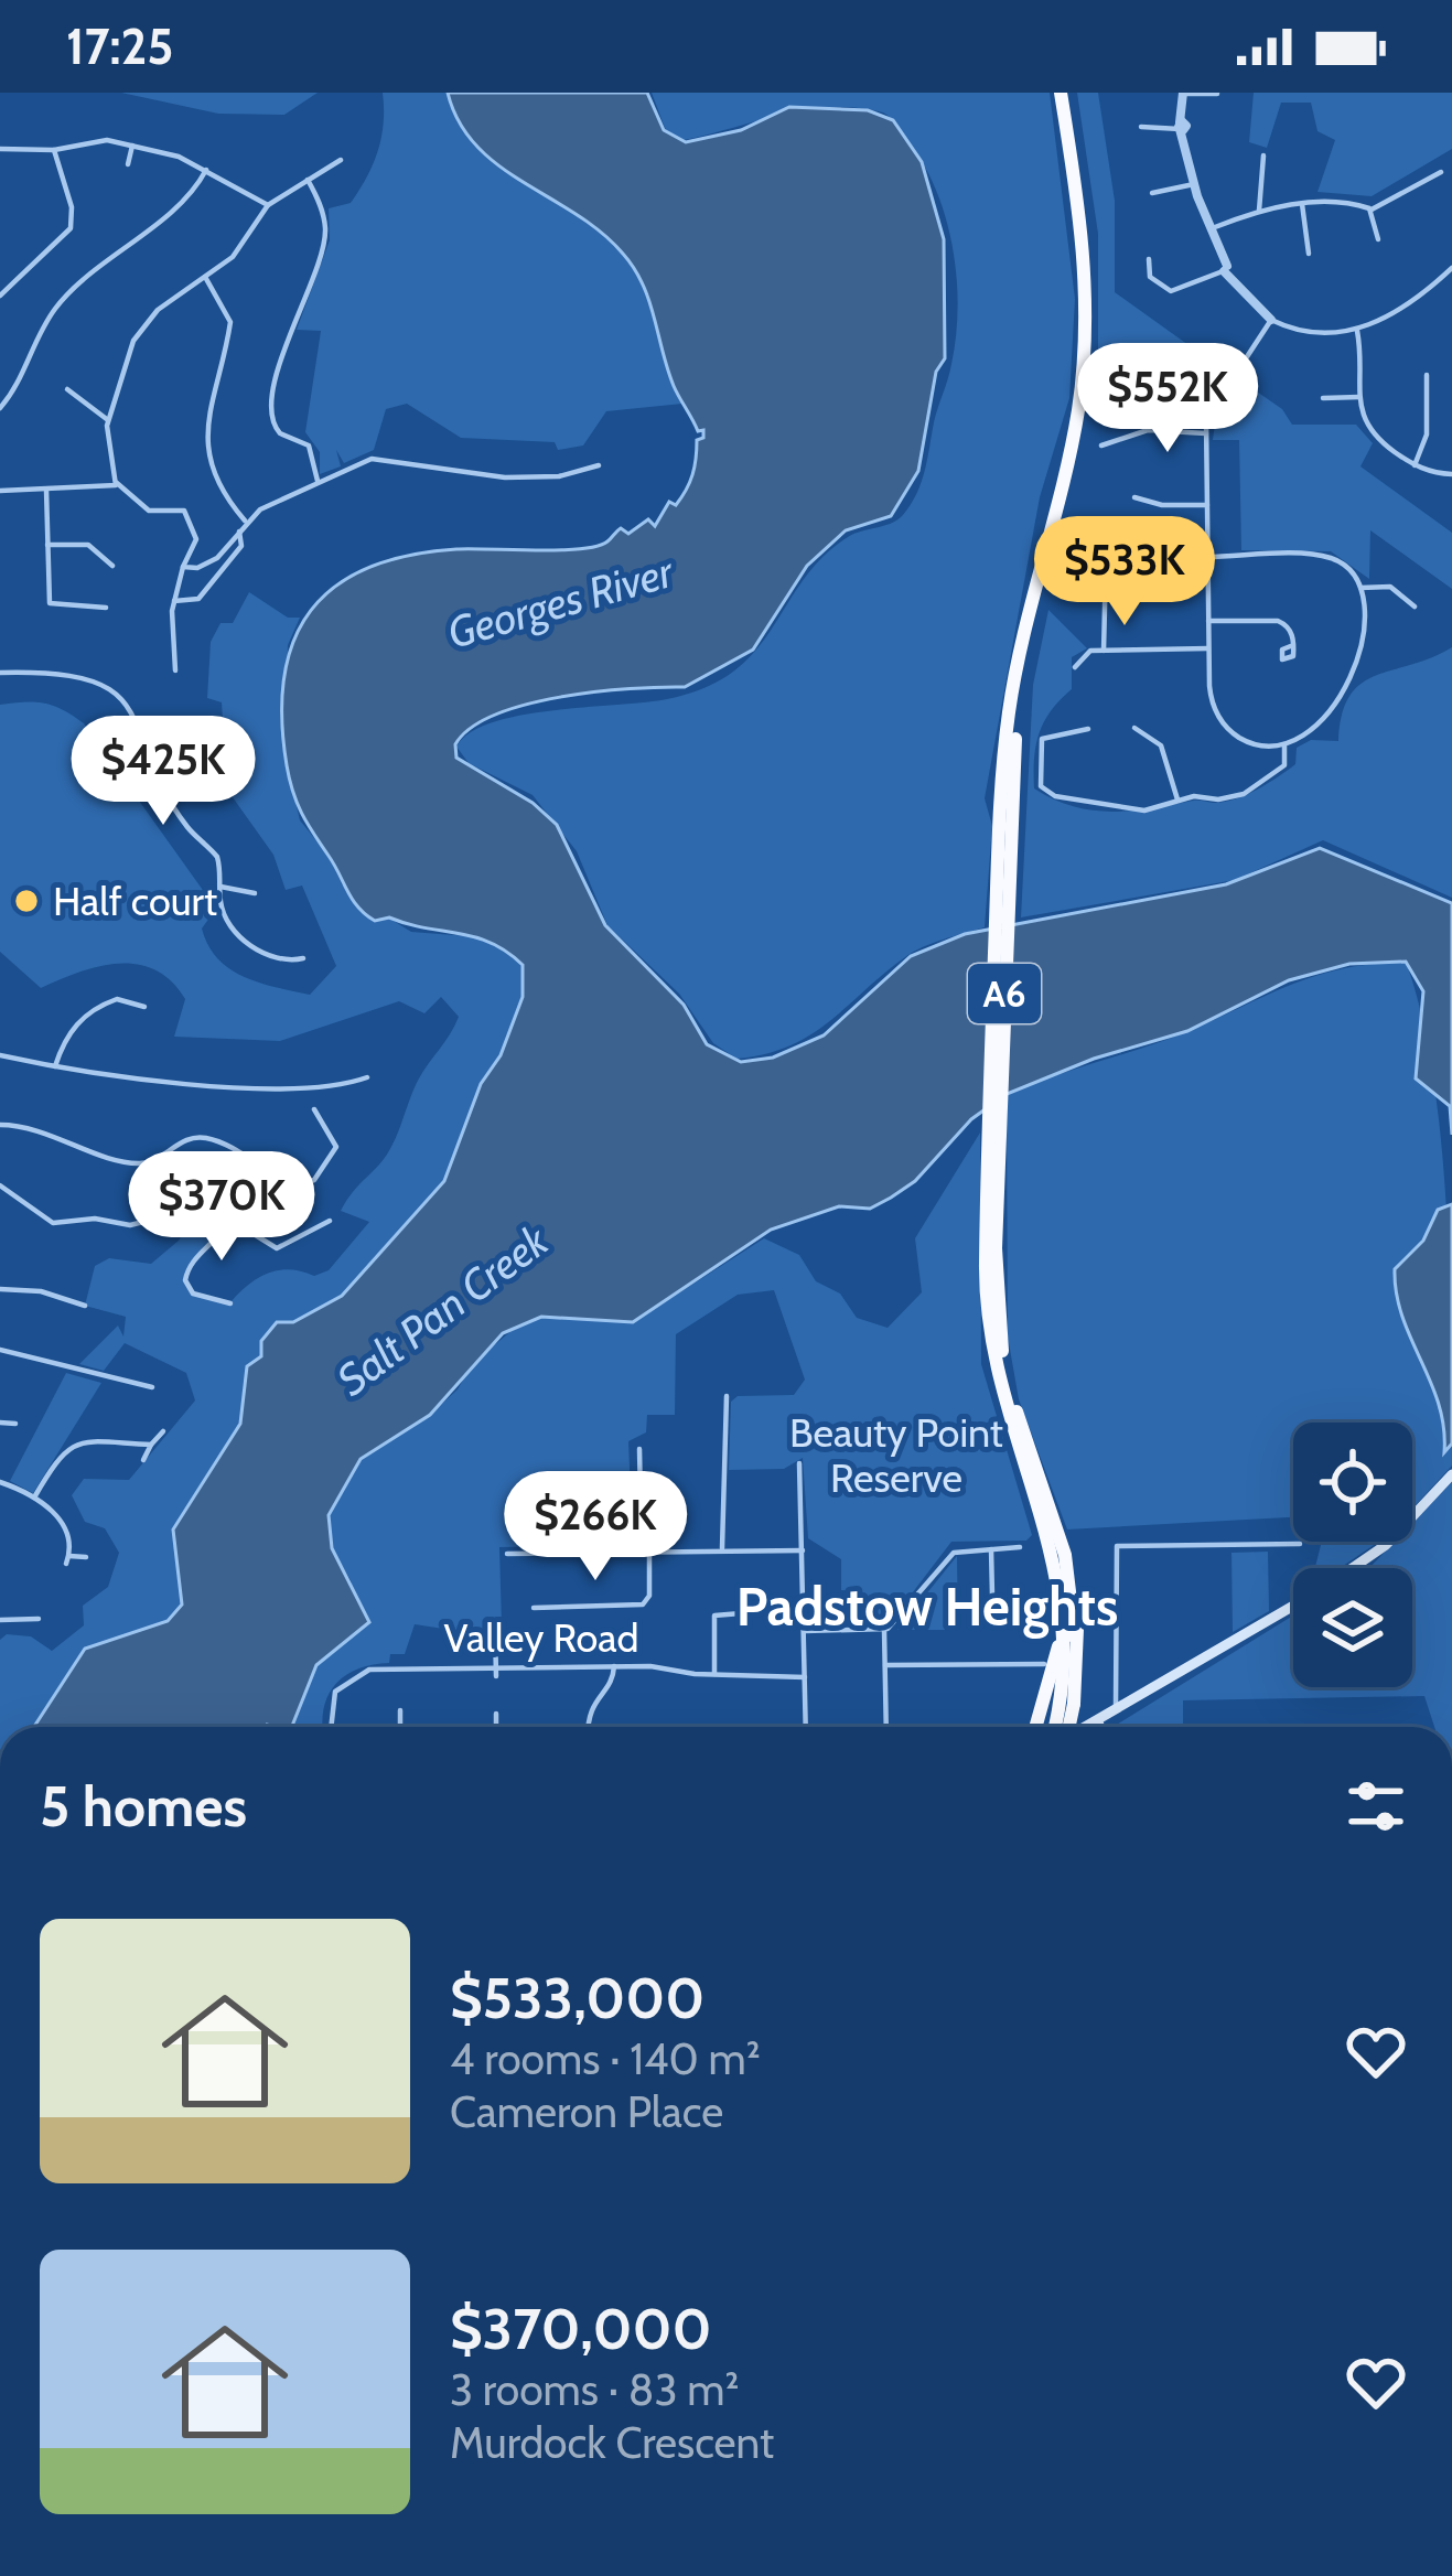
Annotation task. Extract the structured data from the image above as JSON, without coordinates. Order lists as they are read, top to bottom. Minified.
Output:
{"streets":{"highway":["A6"],"street":["Valley Road"]},"districts":["Padstow Heights"],"water":["Georges River","Salt Pan Creek"],"parks":["Beauty Point Reserve"],"places":["Half court"],"page":{"status":"17:25","price":["$552K","$533K","$425K","$370K","$266K"],"heading":"5 homes","list":[{"name":"$533,000","note":"4 rooms · 140 m² · Cameron Place"},{"name":"$370,000","note":"3 rooms · 83 m² · Murdock Crescent"}]}}
